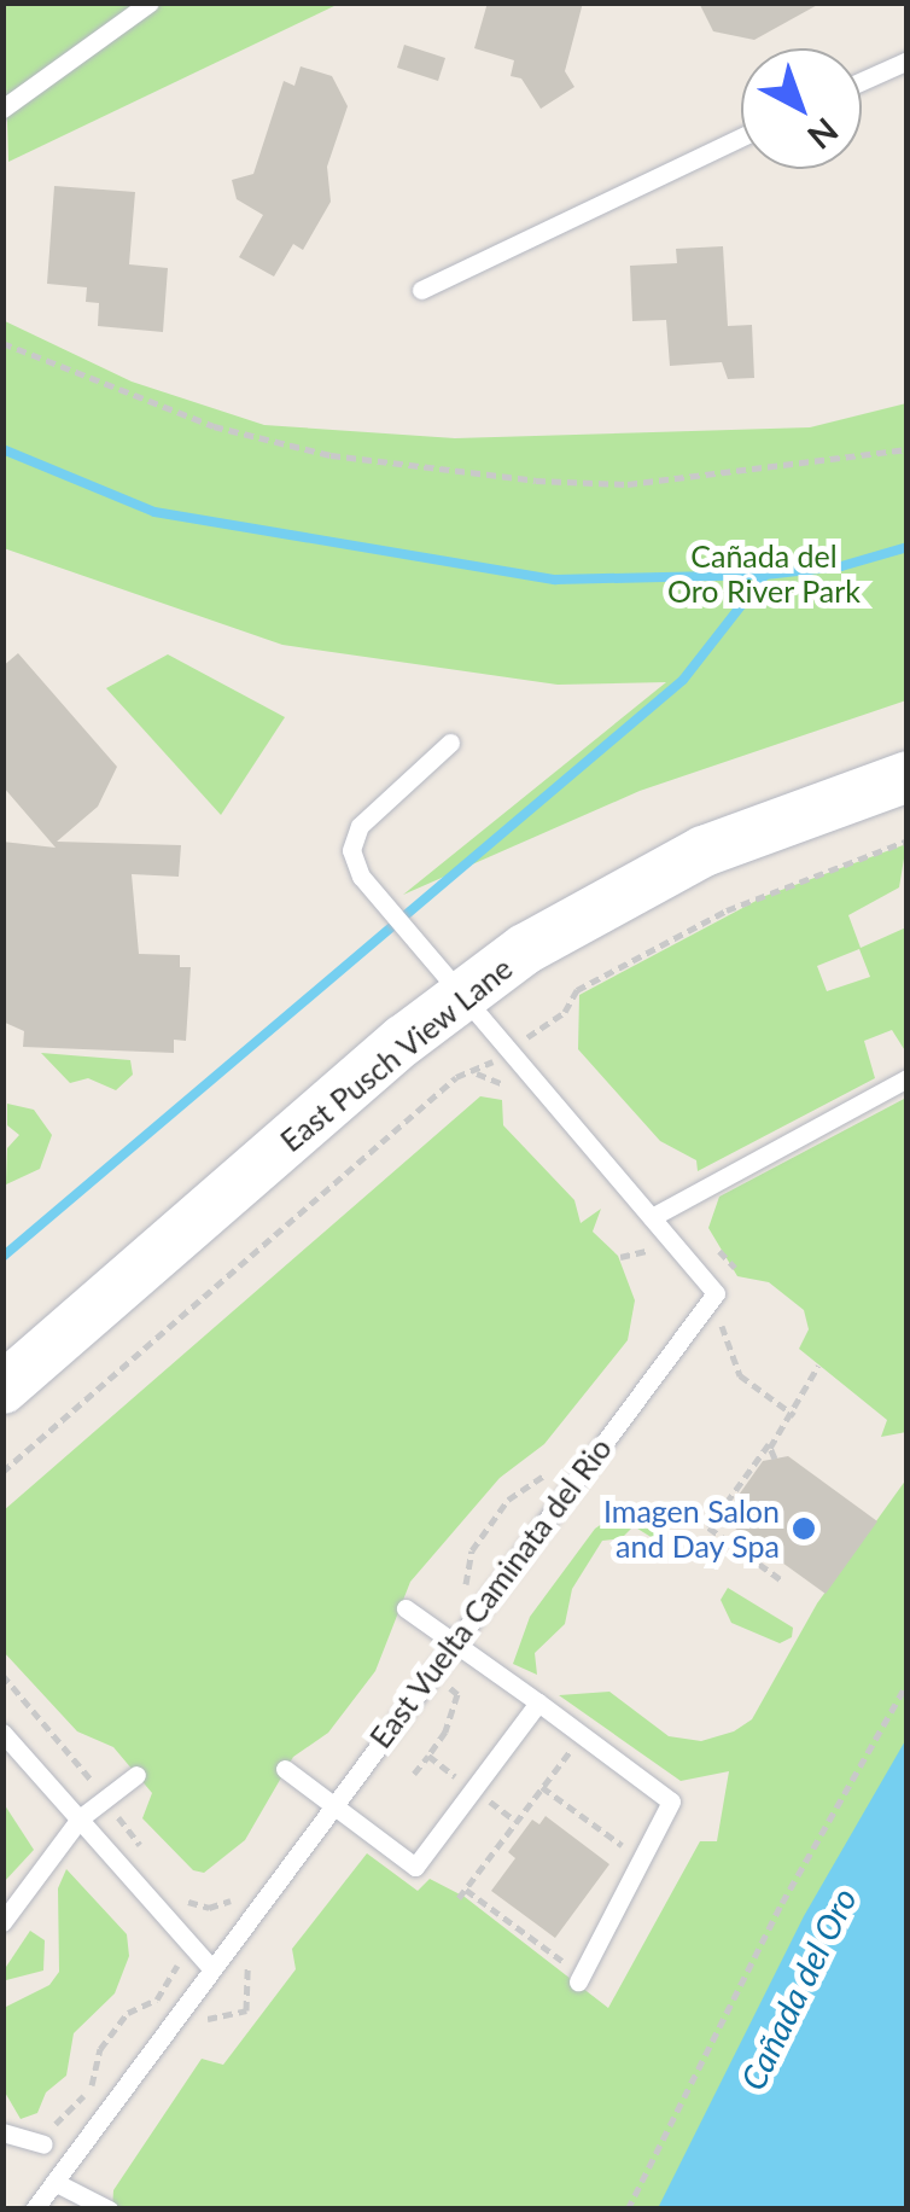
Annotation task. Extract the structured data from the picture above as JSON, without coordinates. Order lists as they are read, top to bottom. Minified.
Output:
{"streets":{"main road":["East Pusch View Lane"],"lane":["East Vuelta Caminata del Rio"]},"water":["Cañada del Oro"],"parks":["Cañada del Oro River Park"],"places":["Imagen Salon and Day Spa"],"north":"bottom right"}
